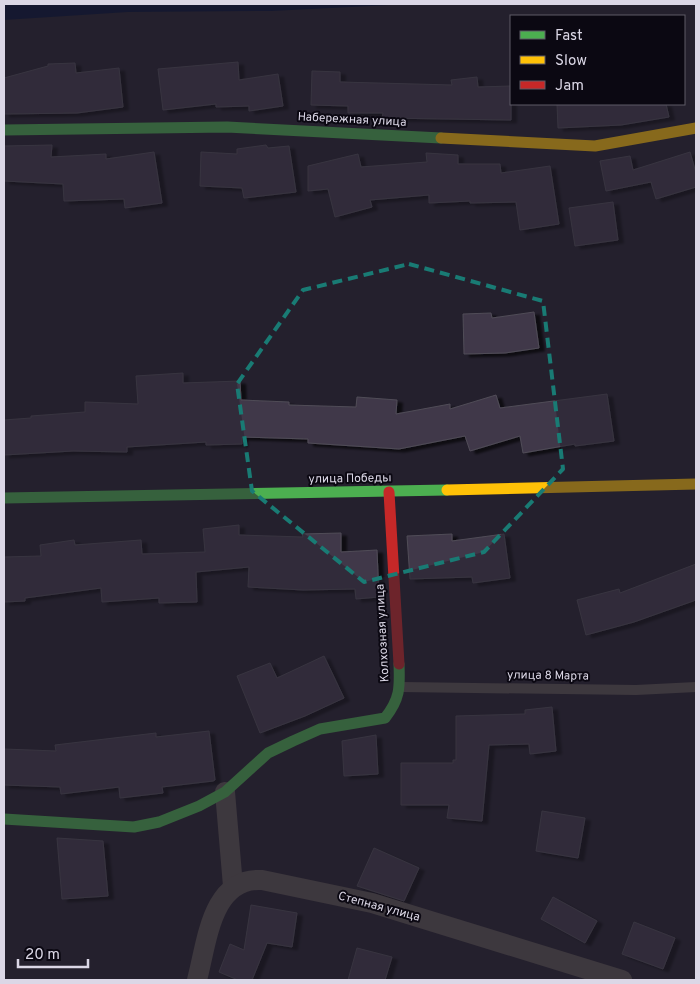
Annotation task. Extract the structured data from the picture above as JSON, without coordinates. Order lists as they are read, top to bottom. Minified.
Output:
{"streets":{"street":["Набережная улица","улица Победы","Колхозная улица","Степная улица"],"lane":["улица 8 Марта"]},"crossings":[["улица Победы","Колхозная улица"],["Колхозная улица","улица 8 Марта"]],"legend":["Fast","Slow","Jam"],"scale_bar":"20 m"}
